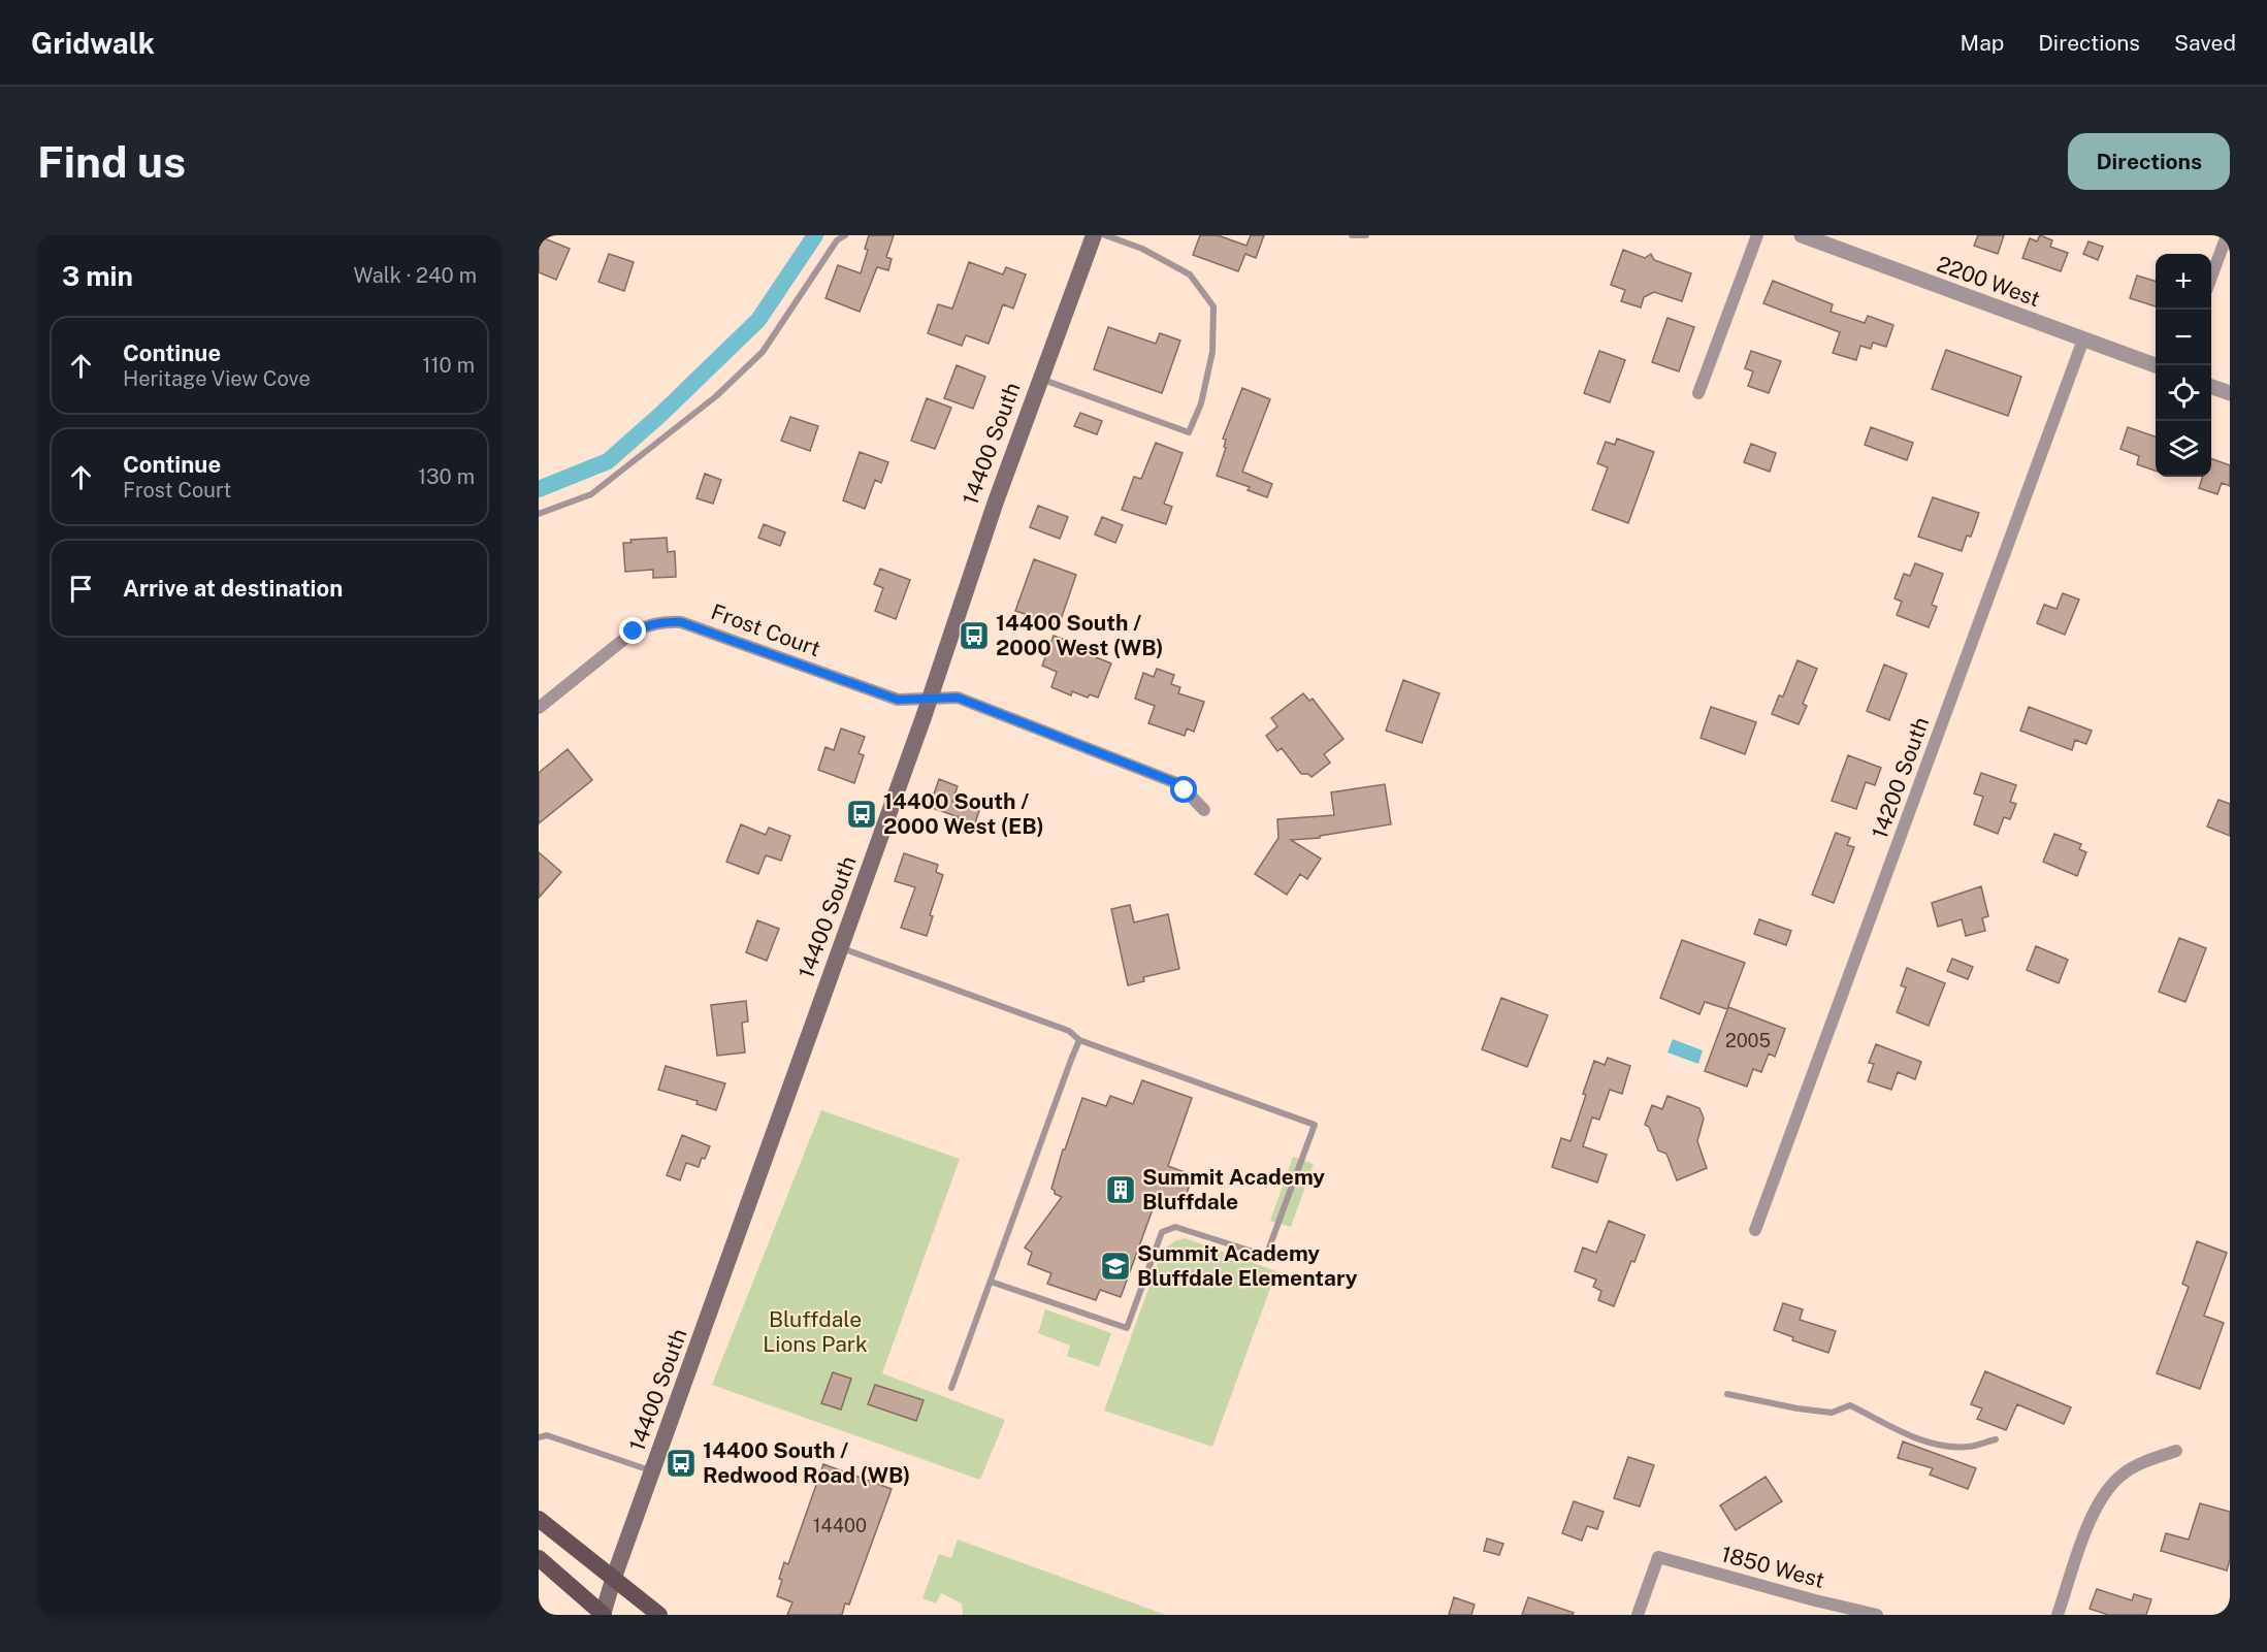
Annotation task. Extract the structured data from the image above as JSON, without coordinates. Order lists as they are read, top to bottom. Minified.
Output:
{"streets":{"main road":["14400 South"],"street":["2200 West","Frost Court","14200 South","1850 West"]},"crossings":[["2200 West","14200 South"],["14400 South","Frost Court"]],"parks":["Bluffdale Lions Park"],"places":{"bus stop":["14400 South / 2000 West (WB)","14400 South / 2000 West (EB)","14400 South / Redwood Road (WB)"],"building":["Summit Academy Bluffdale"],"school or university":["Summit Academy Bluffdale Elementary"]},"house_numbers":["2005","14400"],"page":{"header":"Gridwalk","nav":["Map","Directions","Saved"],"buttons":"Directions","title":"Find us","heading":["3 min","Walk · 240 m"],"map_buttons":["+","−"],"list":[["Continue","Heritage View Cove","110 m"],["Continue","Frost Court","130 m"],"Arrive at destination"]}}
